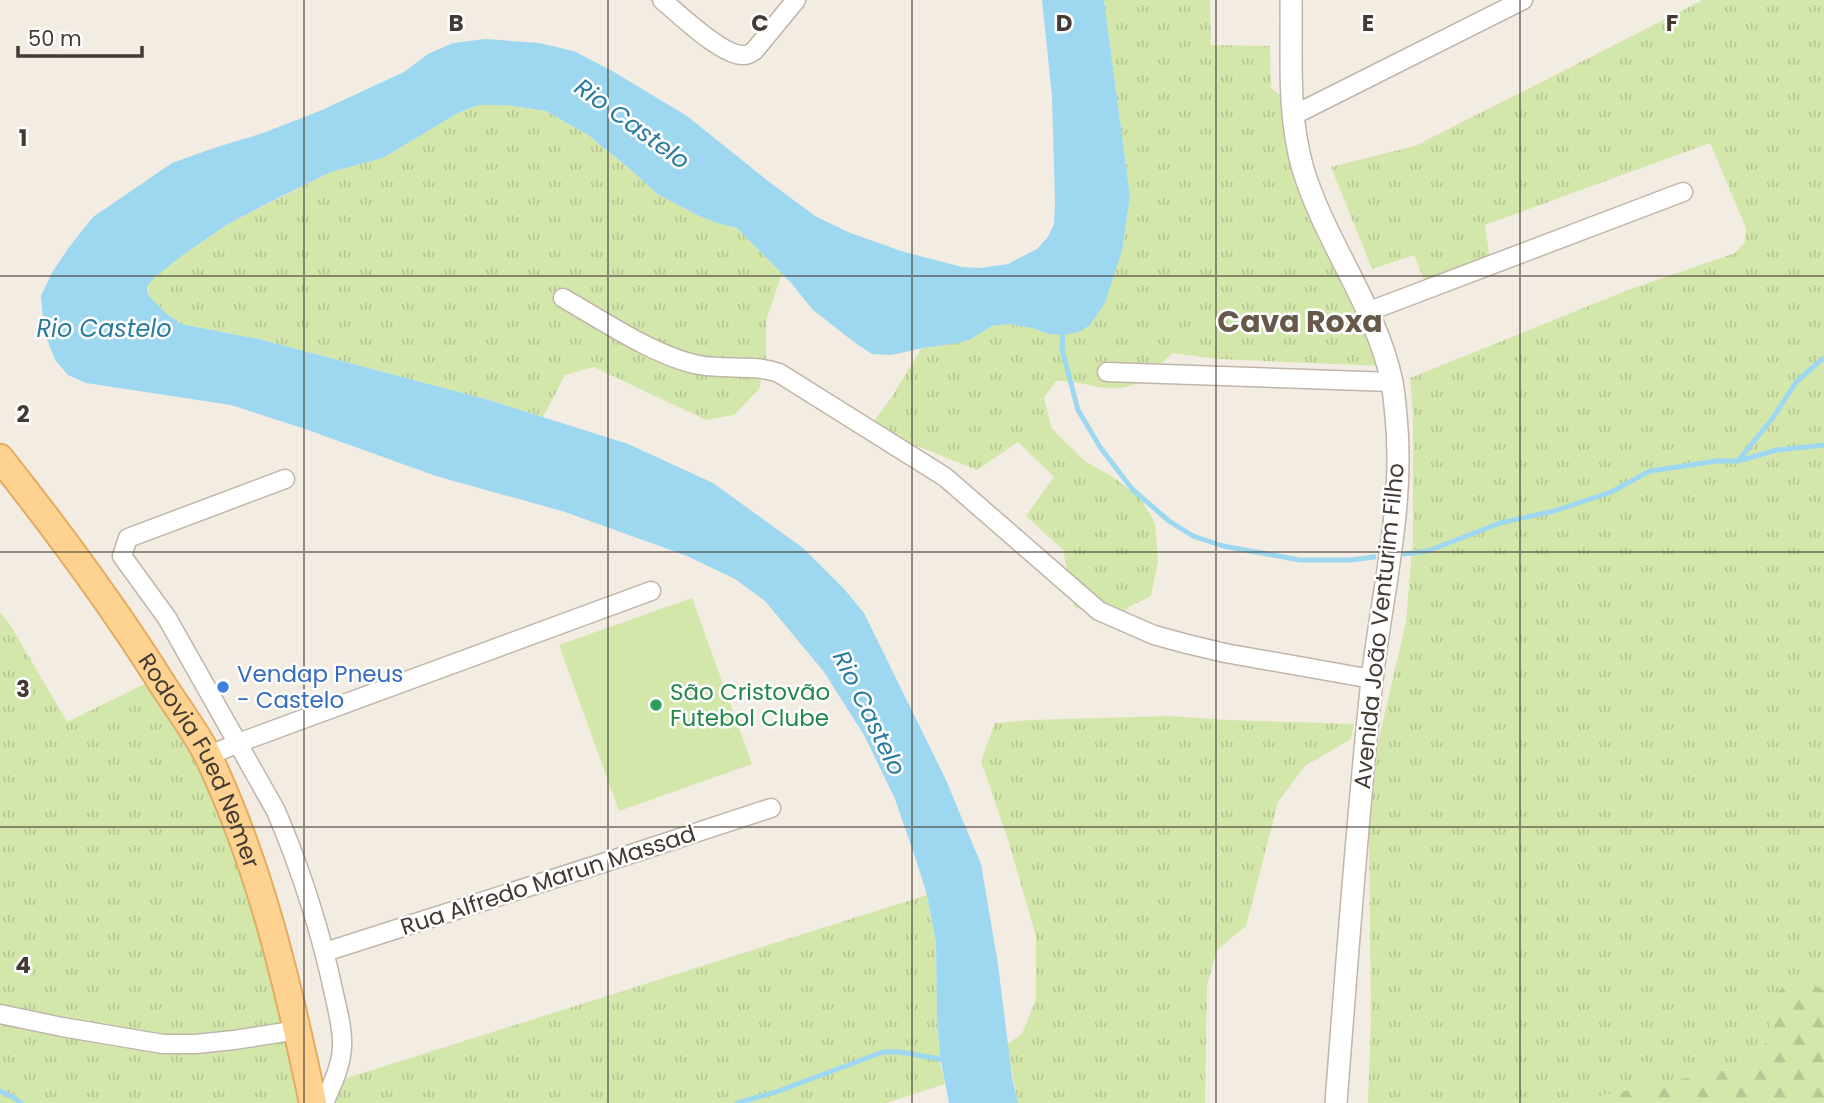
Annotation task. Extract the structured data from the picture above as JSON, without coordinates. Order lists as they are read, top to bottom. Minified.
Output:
{"streets":{"main road":["Rodovia Fued Nemer"],"street":["Avenida João Venturim Filho","Rua Alfredo Marun Massad"]},"districts":["Cava Roxa"],"water":["Rio Castelo"],"places":["Vendap Pneus - Castelo","São Cristovão Futebol Clube"],"scale_bar":"50 m","grid":{"columns":["B","C","D","E","F"],"rows":["1","2","3","4"]}}
